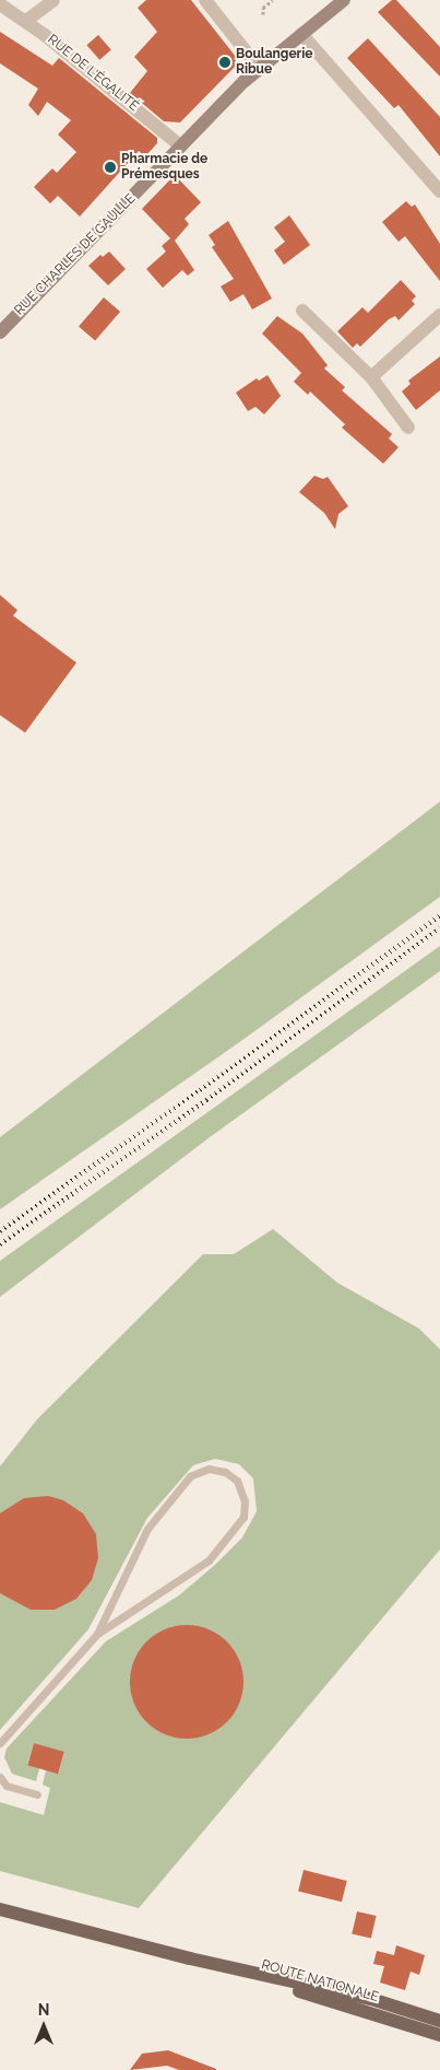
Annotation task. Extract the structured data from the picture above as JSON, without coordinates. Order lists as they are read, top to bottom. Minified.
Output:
{"streets":{"main road":["ROUTE NATIONALE"],"street":["RUE DE L'ÉGALITÉ","RUE CHARLES DE GAULLE"]},"crossings":[["RUE DE L'ÉGALITÉ","RUE CHARLES DE GAULLE"]],"places":["Boulangerie Ribue","Pharmacie de Prémesques"],"north":"top"}
